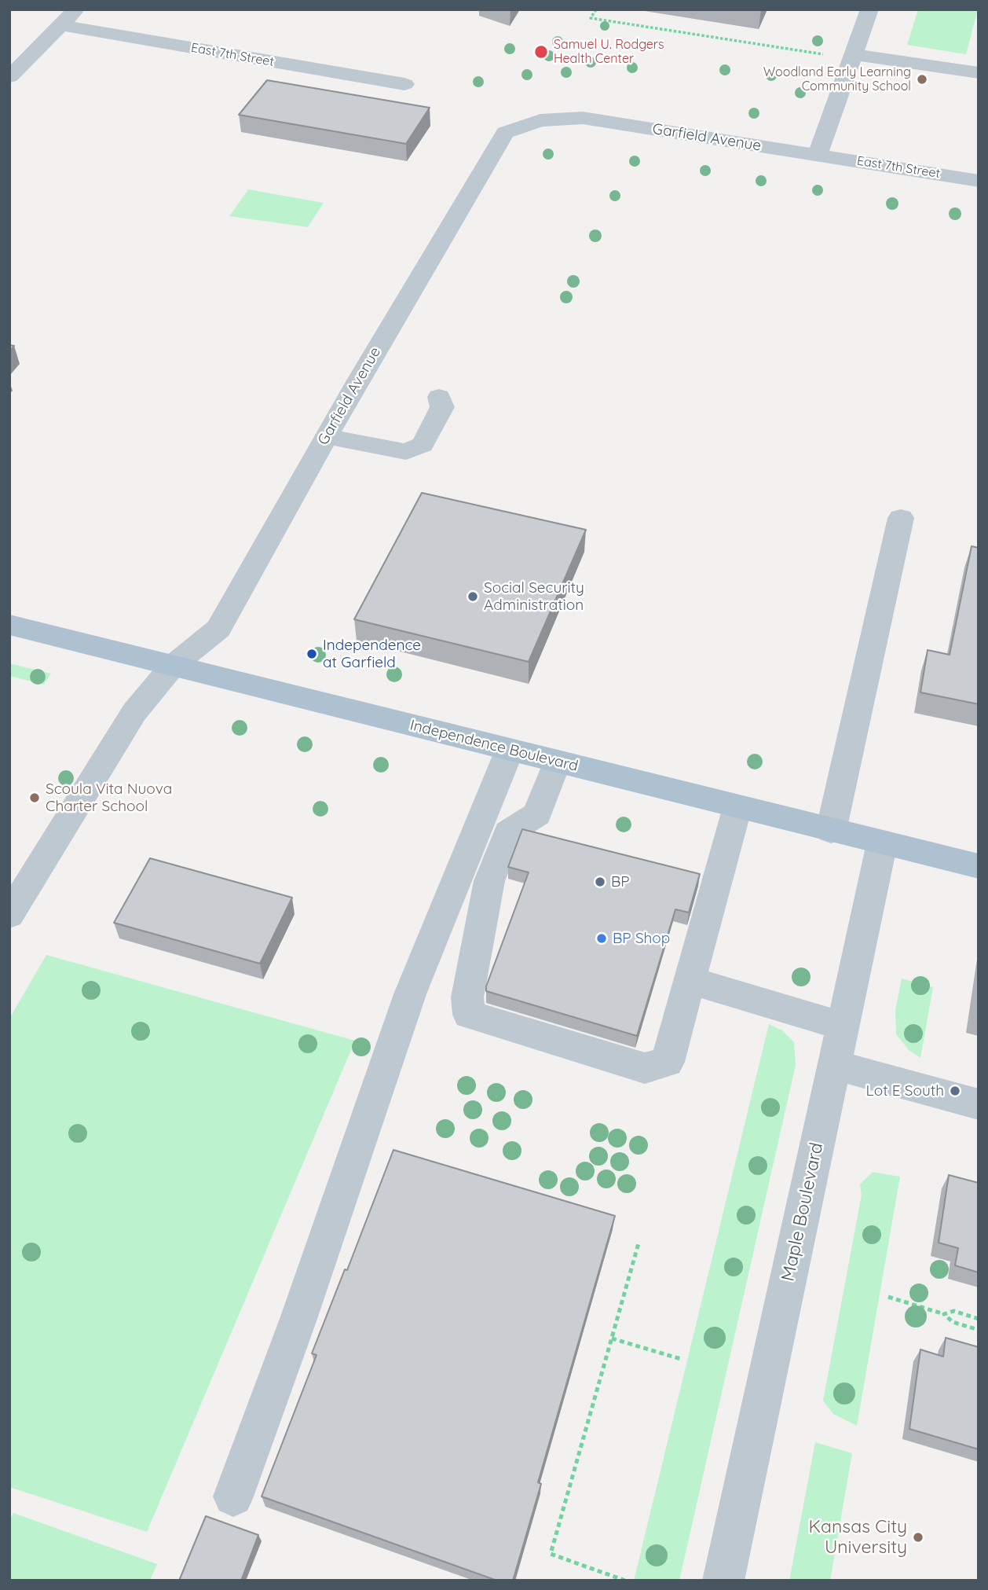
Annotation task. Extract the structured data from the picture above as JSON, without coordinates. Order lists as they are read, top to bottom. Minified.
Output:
{"streets":{"main road":["Independence Boulevard"],"street":["East 7th Street","Garfield Avenue","Maple Boulevard"]},"crossings":[["East 7th Street","Garfield Avenue"],["Garfield Avenue","Independence Boulevard"],["Independence Boulevard","Maple Boulevard"]],"places":["Samuel U. Rodgers Health Center","Woodland Early Learning Community School","Social Security Administration","Independence at Garfield","Scoula Vita Nuova Charter School","BP","BP Shop","Lot E South","Kansas City University"]}
